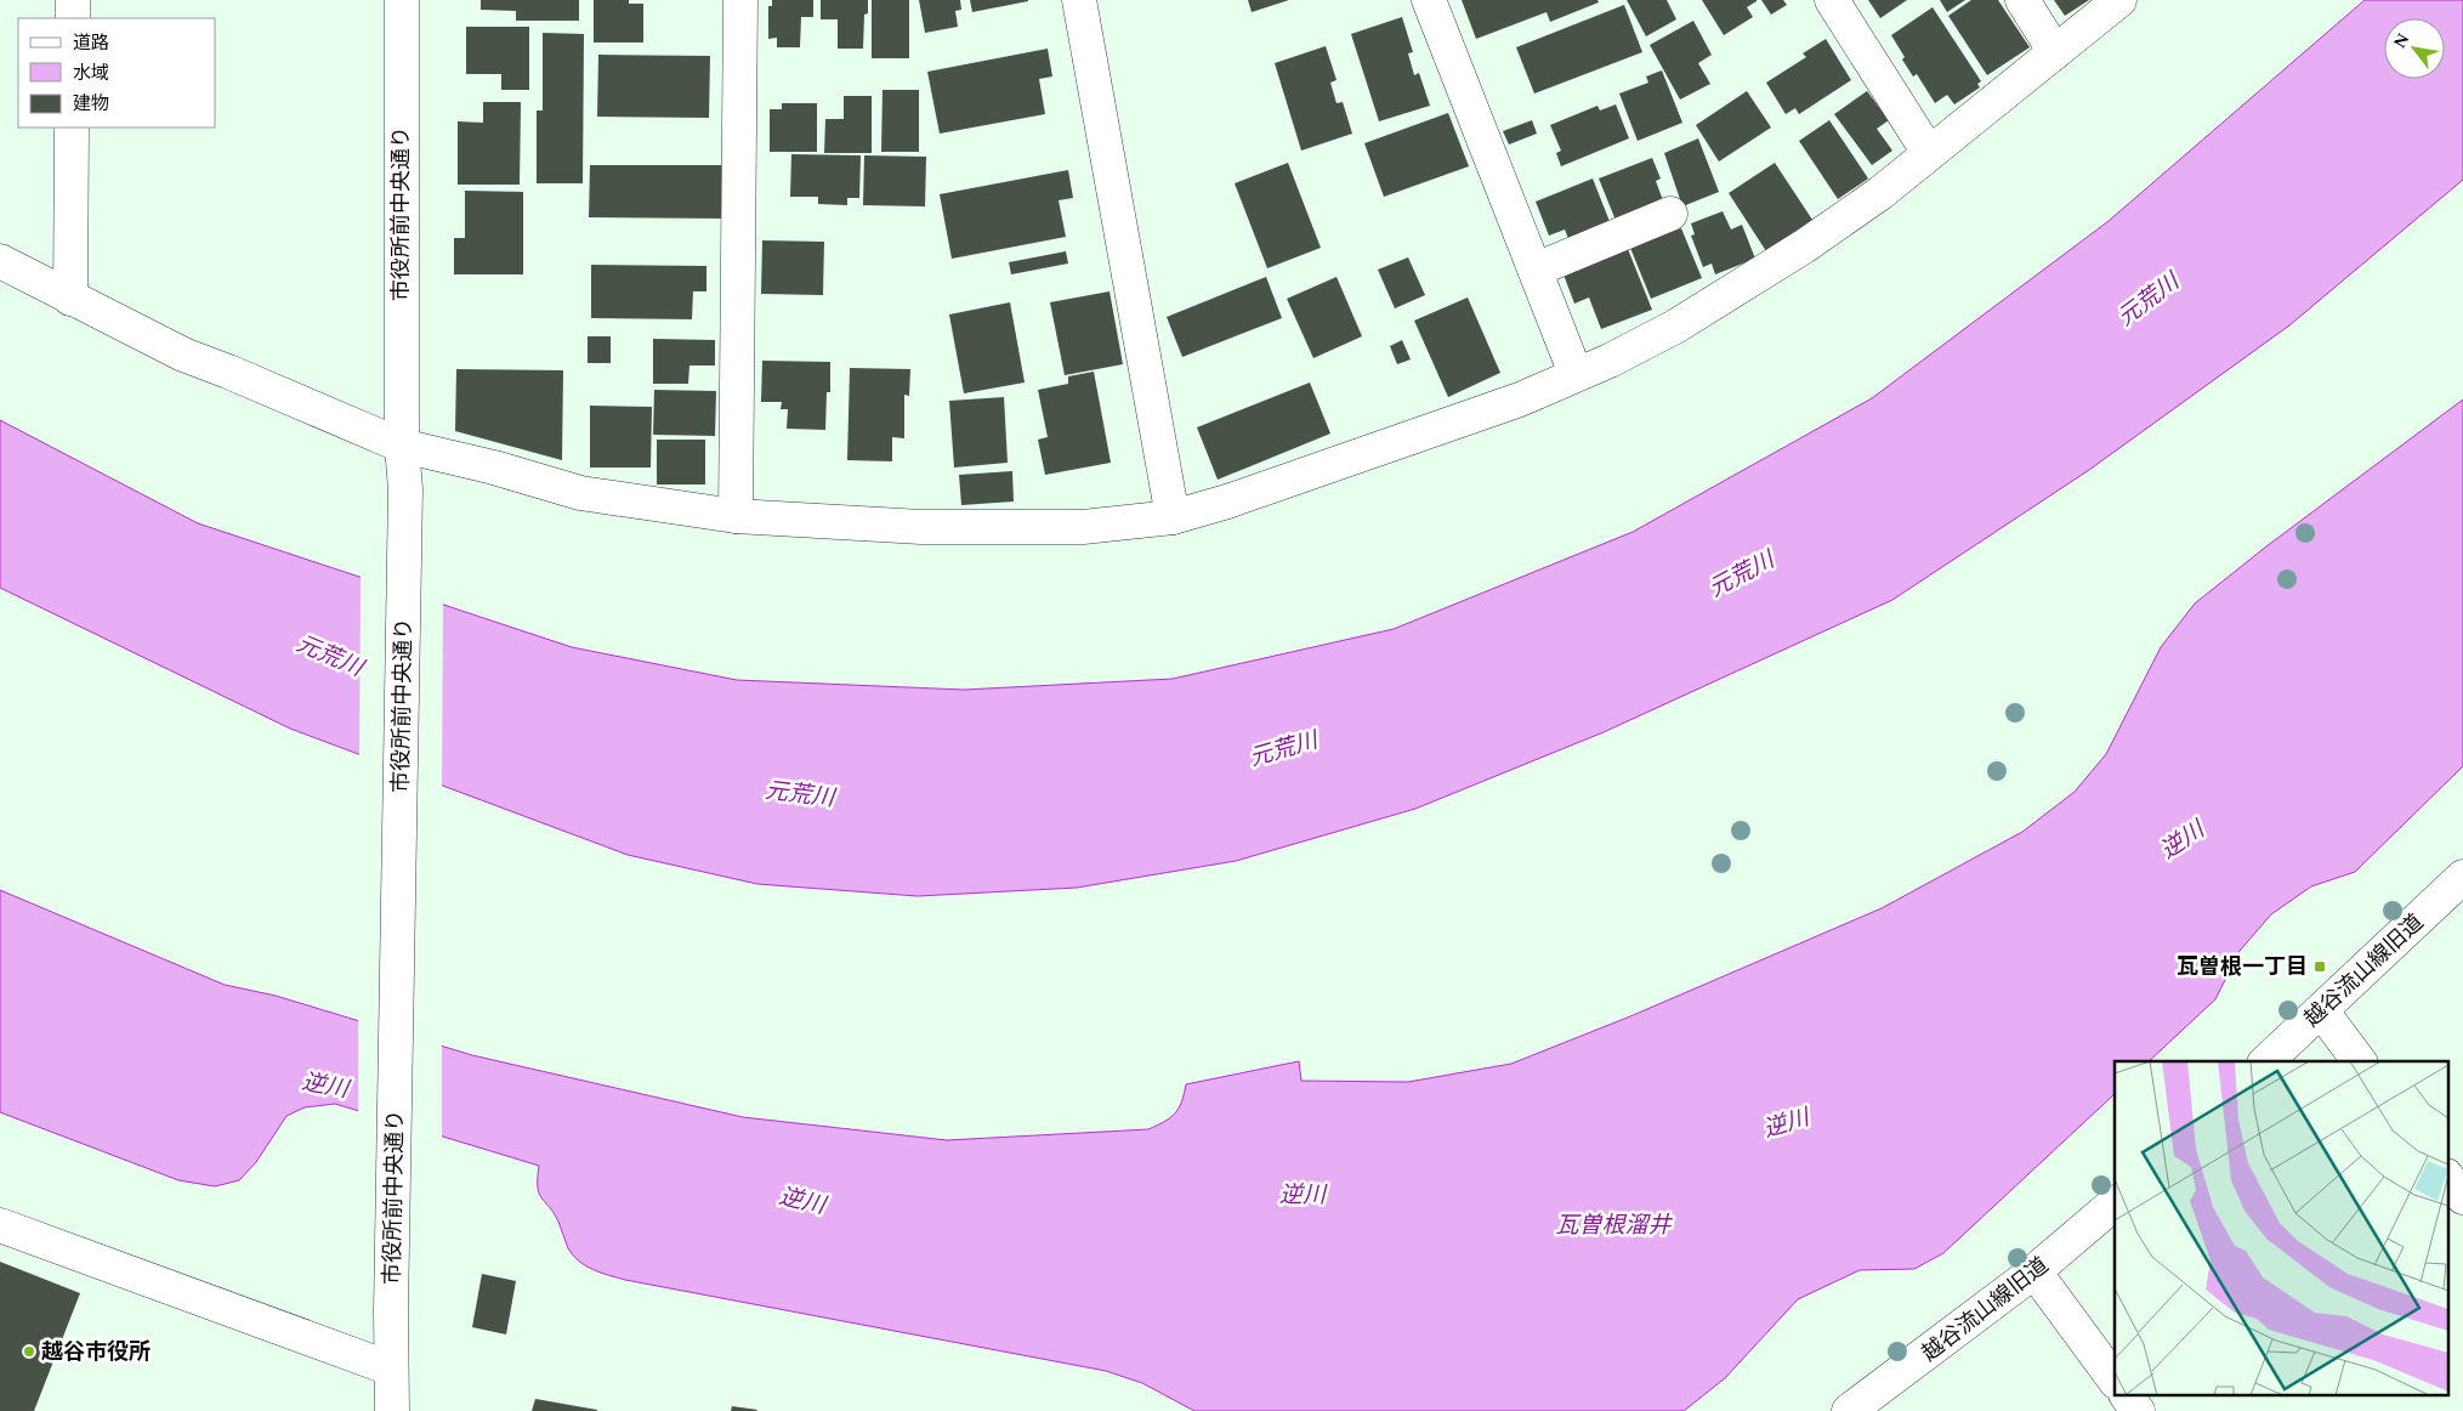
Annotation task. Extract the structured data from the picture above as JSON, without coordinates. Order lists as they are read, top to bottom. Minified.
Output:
{"streets":{"street":["市役所前中央通り","越谷流山線旧道"]},"water":["元荒川","逆川","瓦曽根溜井"],"places":{"transit":["瓦曽根一丁目"],"other":["越谷市役所"]},"legend":["道路","水域","建物"],"north":"top left"}
